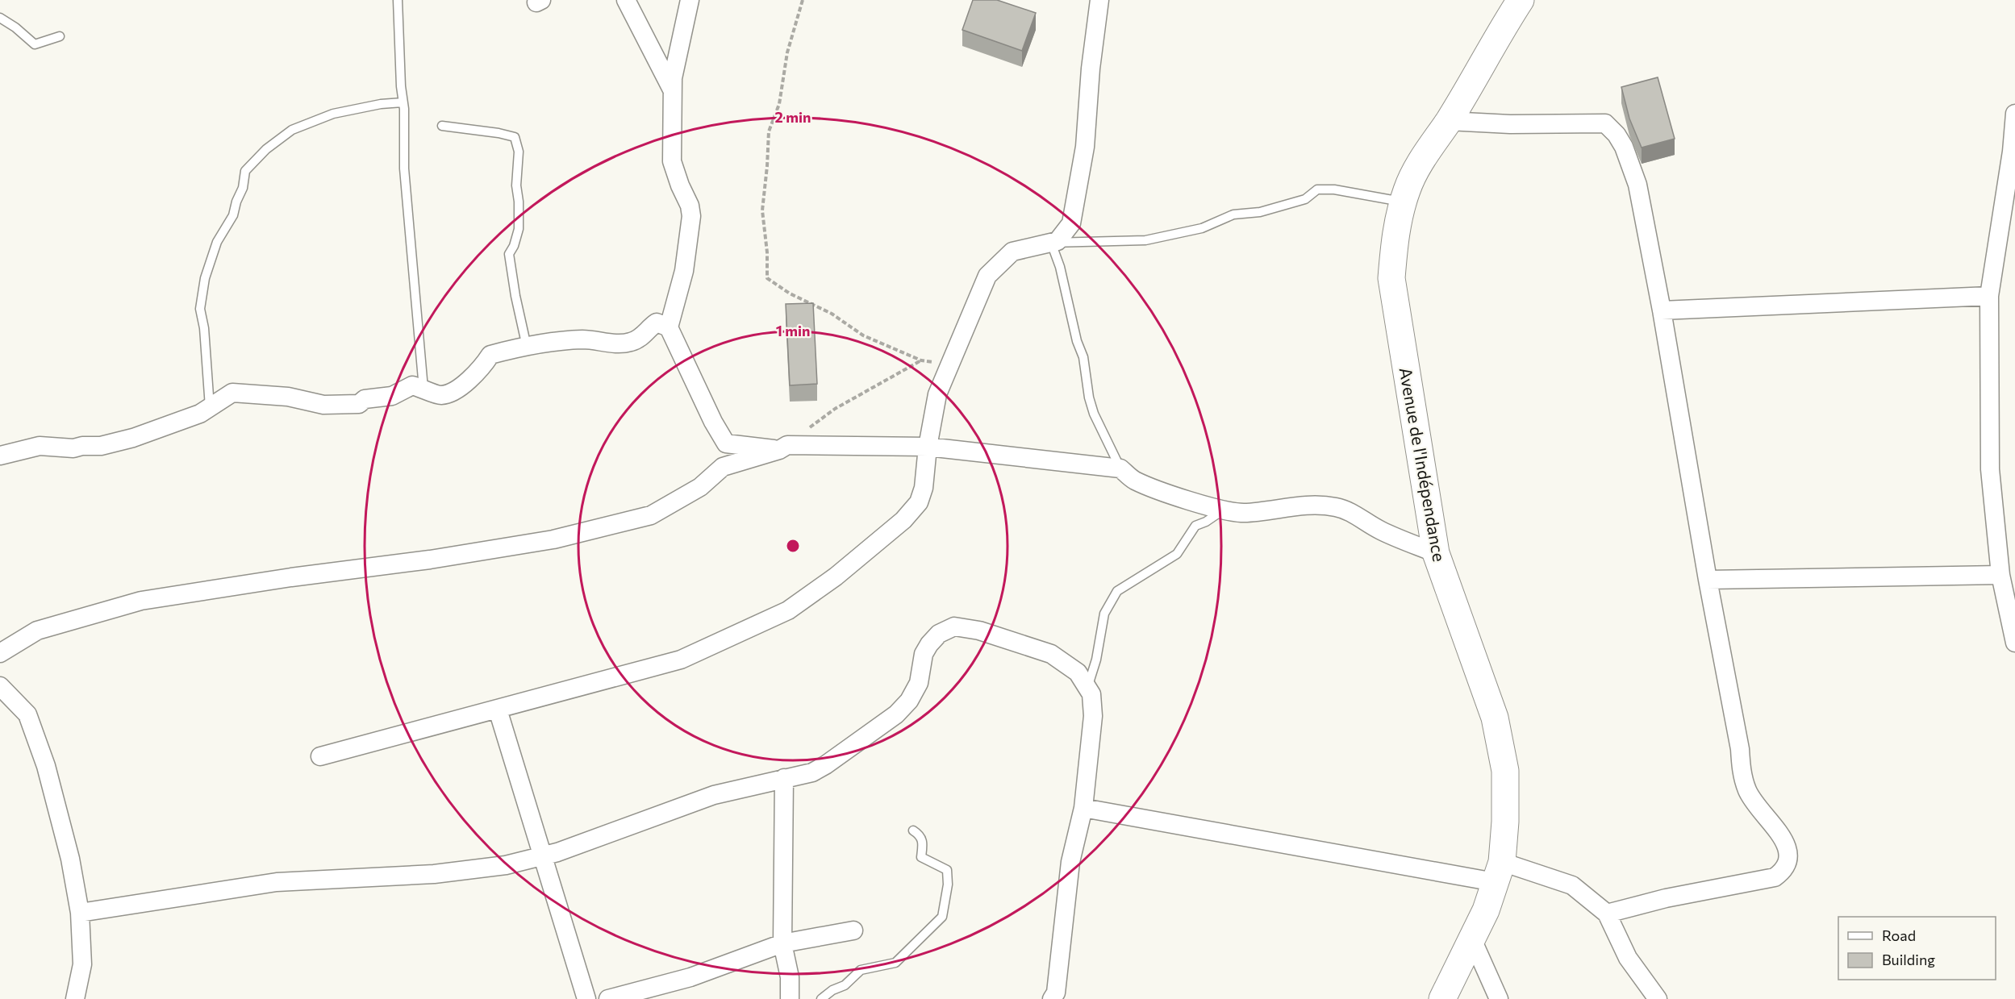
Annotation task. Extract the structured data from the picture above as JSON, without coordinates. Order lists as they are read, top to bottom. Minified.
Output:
{"streets":{"highway":["Avenue de l'Indépendance"]},"legend":["Road","Building"],"rings":["2 min","1 min"]}
